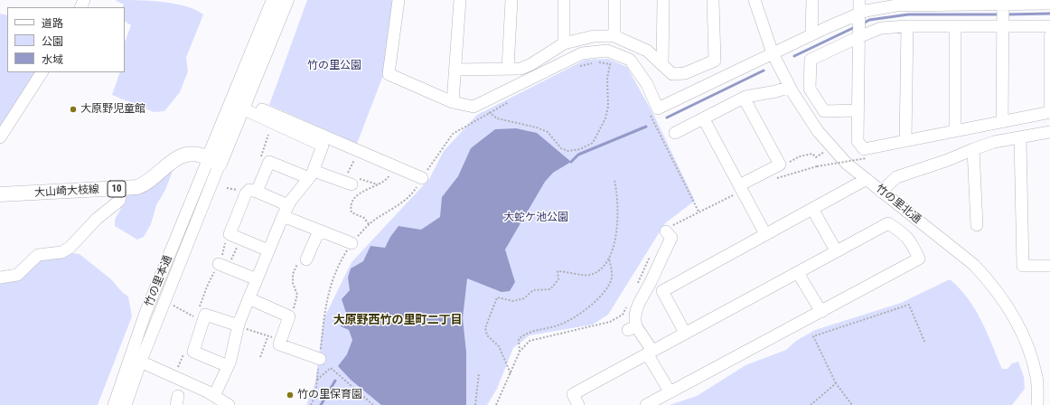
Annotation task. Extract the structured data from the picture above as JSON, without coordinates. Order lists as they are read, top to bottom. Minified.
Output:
{"streets":{"main road":["10","大山崎大枝線"],"street":["竹の里北通","竹の里本通"]},"crossings":[["大山崎大枝線","竹の里本通"]],"districts":["大原野西竹の里町二丁目"],"parks":["竹の里公園","大蛇ケ池公園"],"places":["大原野児童館","竹の里保育園"],"legend":["道路","公園","水域"]}
